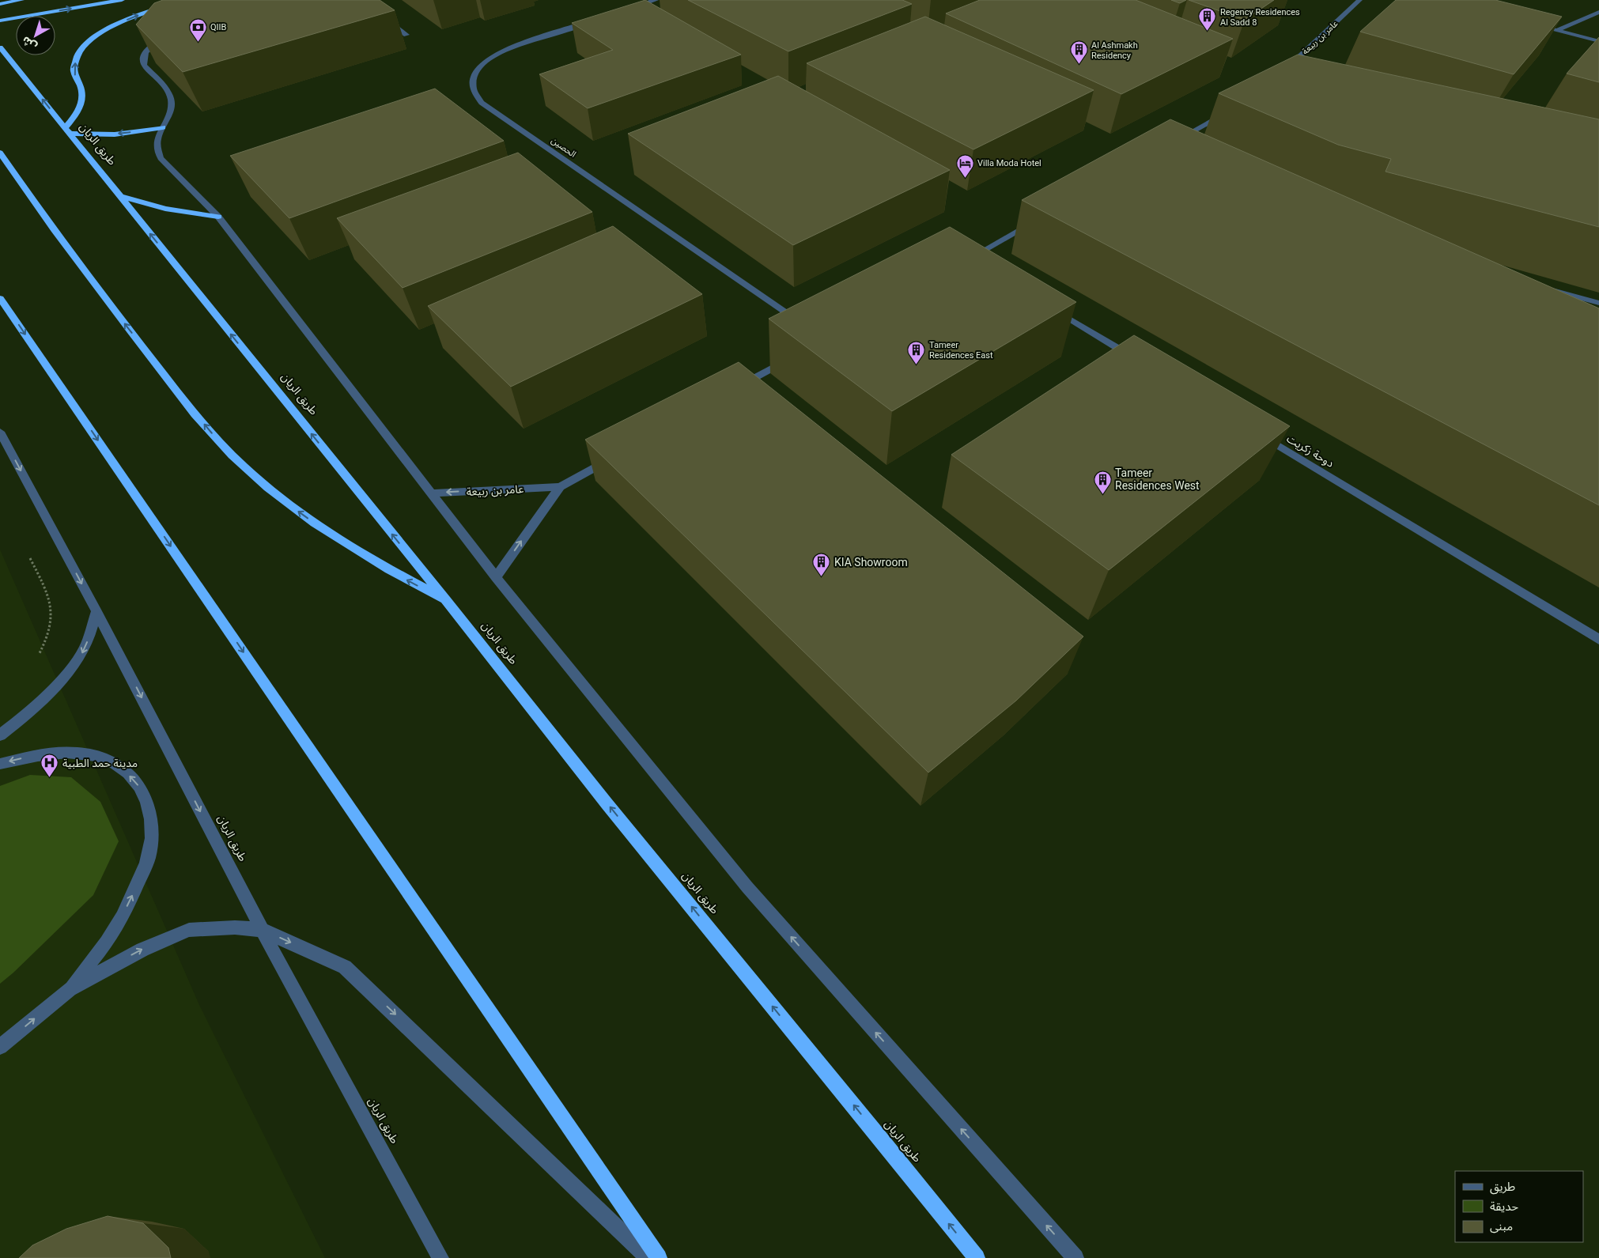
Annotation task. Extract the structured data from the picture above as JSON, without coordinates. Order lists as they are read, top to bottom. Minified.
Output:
{"streets":{"highway":["طريق الريان"],"street":["عامر بن ربيعة","الحصين","دوحة زكريت"]},"places":{"building":["Regency Residences Al Sadd 8","Al Ashmakh Residency","Tameer Residences East","Tameer Residences West","KIA Showroom"],"bank":["QIIB"],"hotel":["Villa Moda Hotel"],"hospital":["مدينة حمد الطبية"]},"legend":["طريق","حديقة","مبنى"],"north":"bottom left"}
